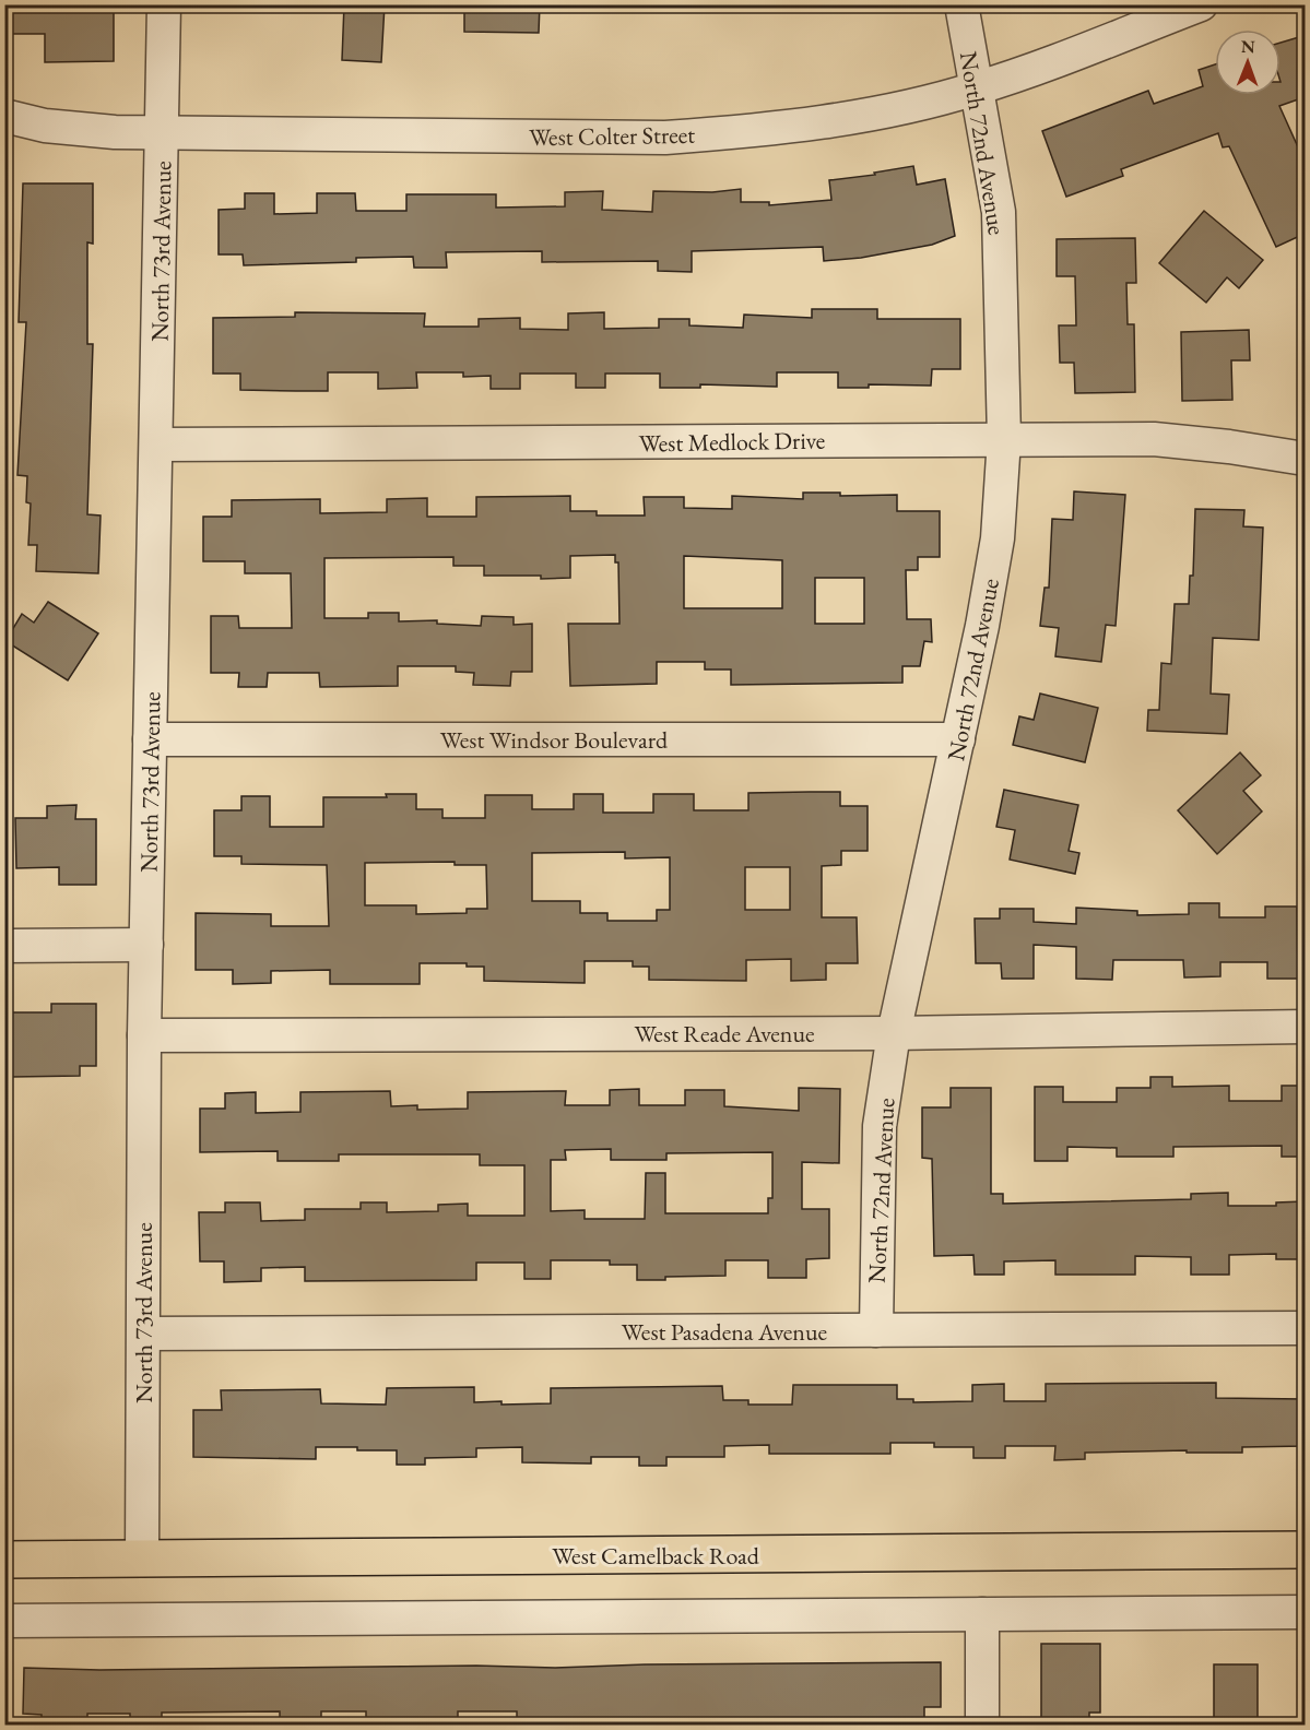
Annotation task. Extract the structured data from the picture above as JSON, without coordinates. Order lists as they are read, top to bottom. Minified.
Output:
{"streets":{"main road":["West Camelback Road"],"street":["West Colter Street","North 72nd Avenue","North 73rd Avenue","West Medlock Drive","West Windsor Boulevard","West Reade Avenue","West Pasadena Avenue"]},"crossings":[["West Colter Street","North 72nd Avenue"],["West Colter Street","North 73rd Avenue"],["North 72nd Avenue","West Medlock Drive"],["North 72nd Avenue","West Windsor Boulevard"],["North 72nd Avenue","West Reade Avenue"],["North 72nd Avenue","West Pasadena Avenue"],["North 73rd Avenue","West Medlock Drive"],["North 73rd Avenue","West Windsor Boulevard"],["North 73rd Avenue","West Reade Avenue"],["North 73rd Avenue","West Pasadena Avenue"],["North 73rd Avenue","West Camelback Road"]],"north":"top"}
